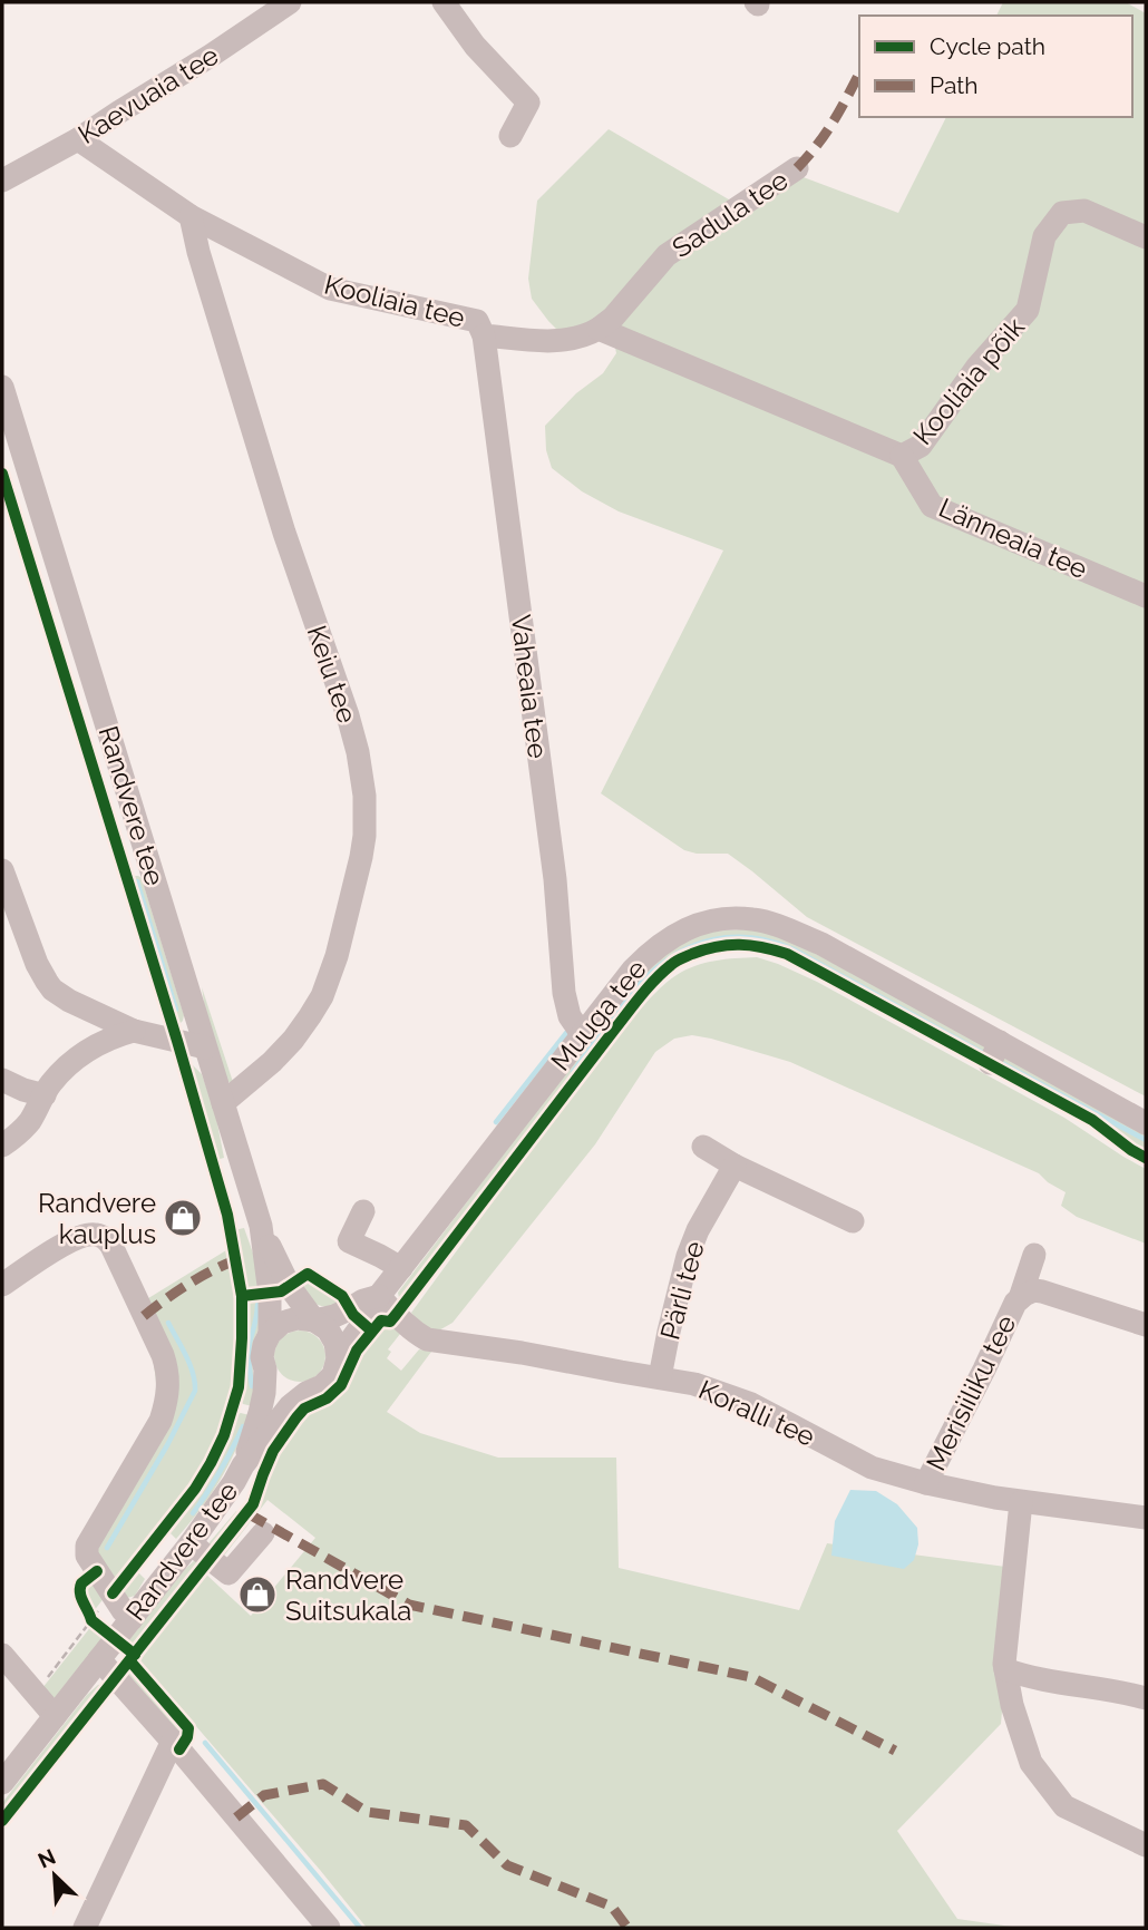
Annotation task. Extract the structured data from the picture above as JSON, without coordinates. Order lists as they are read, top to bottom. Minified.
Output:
{"streets":{"street":["Kaevuaia tee","Sadula tee","Kooliaia tee","Kooliaia põik","Länneaia tee","Keiu tee","Vaheaia tee","Randvere tee","Muuga tee","Pärli tee","Merisiiliku tee","Koralli tee"]},"crossings":[["Kaevuaia tee","Kooliaia tee"],["Sadula tee","Kooliaia tee"],["Kooliaia tee","Keiu tee"],["Kooliaia tee","Vaheaia tee"],["Kooliaia põik","Länneaia tee"],["Keiu tee","Randvere tee"],["Vaheaia tee","Muuga tee"],["Randvere tee","Muuga tee"],["Muuga tee","Koralli tee"],["Pärli tee","Koralli tee"],["Merisiiliku tee","Koralli tee"]],"places":{"shop":["Randvere kauplus","Randvere Suitsukala"]},"legend":["Cycle path","Path"],"north":"top left"}
